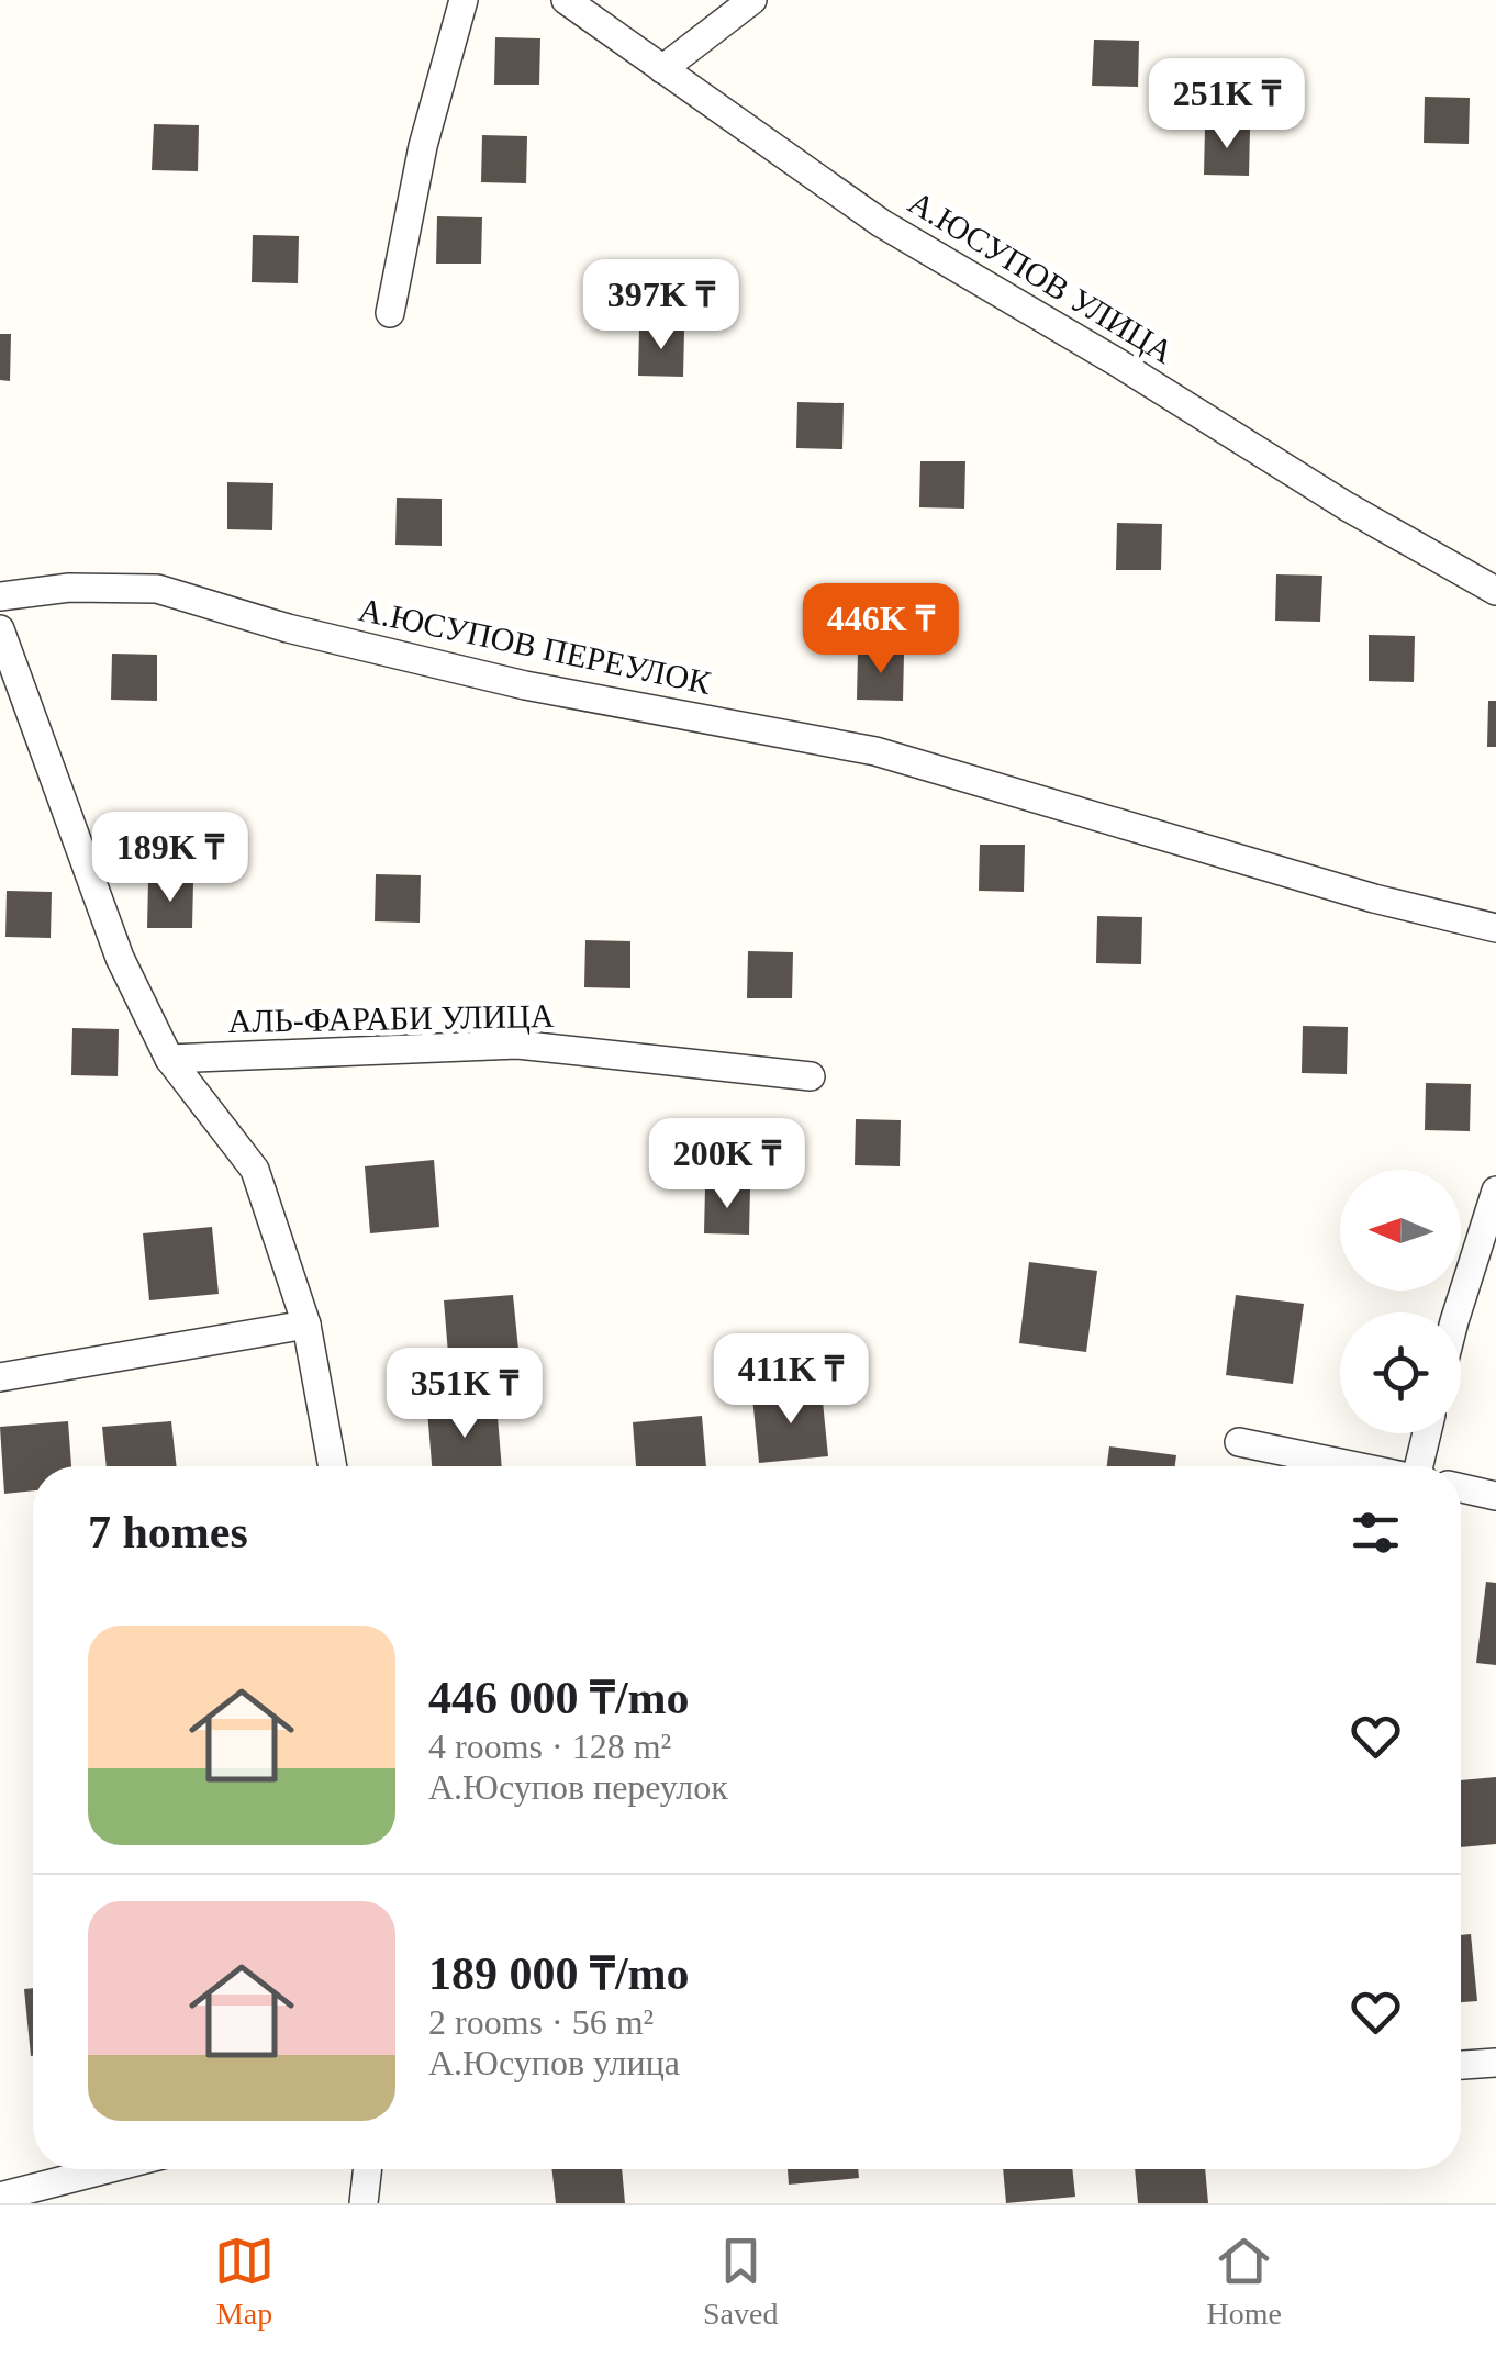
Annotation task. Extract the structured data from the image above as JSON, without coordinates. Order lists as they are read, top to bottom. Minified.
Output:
{"streets":{"street":["А.ЮСУПОВ УЛИЦА","А.ЮСУПОВ ПЕРЕУЛОК","АЛЬ-ФАРАБИ УЛИЦА"]},"north":"left","page":{"price":["251K ₸","397K ₸","446K ₸","189K ₸","200K ₸","411K ₸","351K ₸"],"heading":"7 homes","list":[{"name":"446 000 ₸/mo","note":"4 rooms · 128 m² · А.Юсупов переулок"},{"name":"189 000 ₸/mo","note":"2 rooms · 56 m² · А.Юсупов улица"}],"tabs":["Map","Saved","Home"]}}
